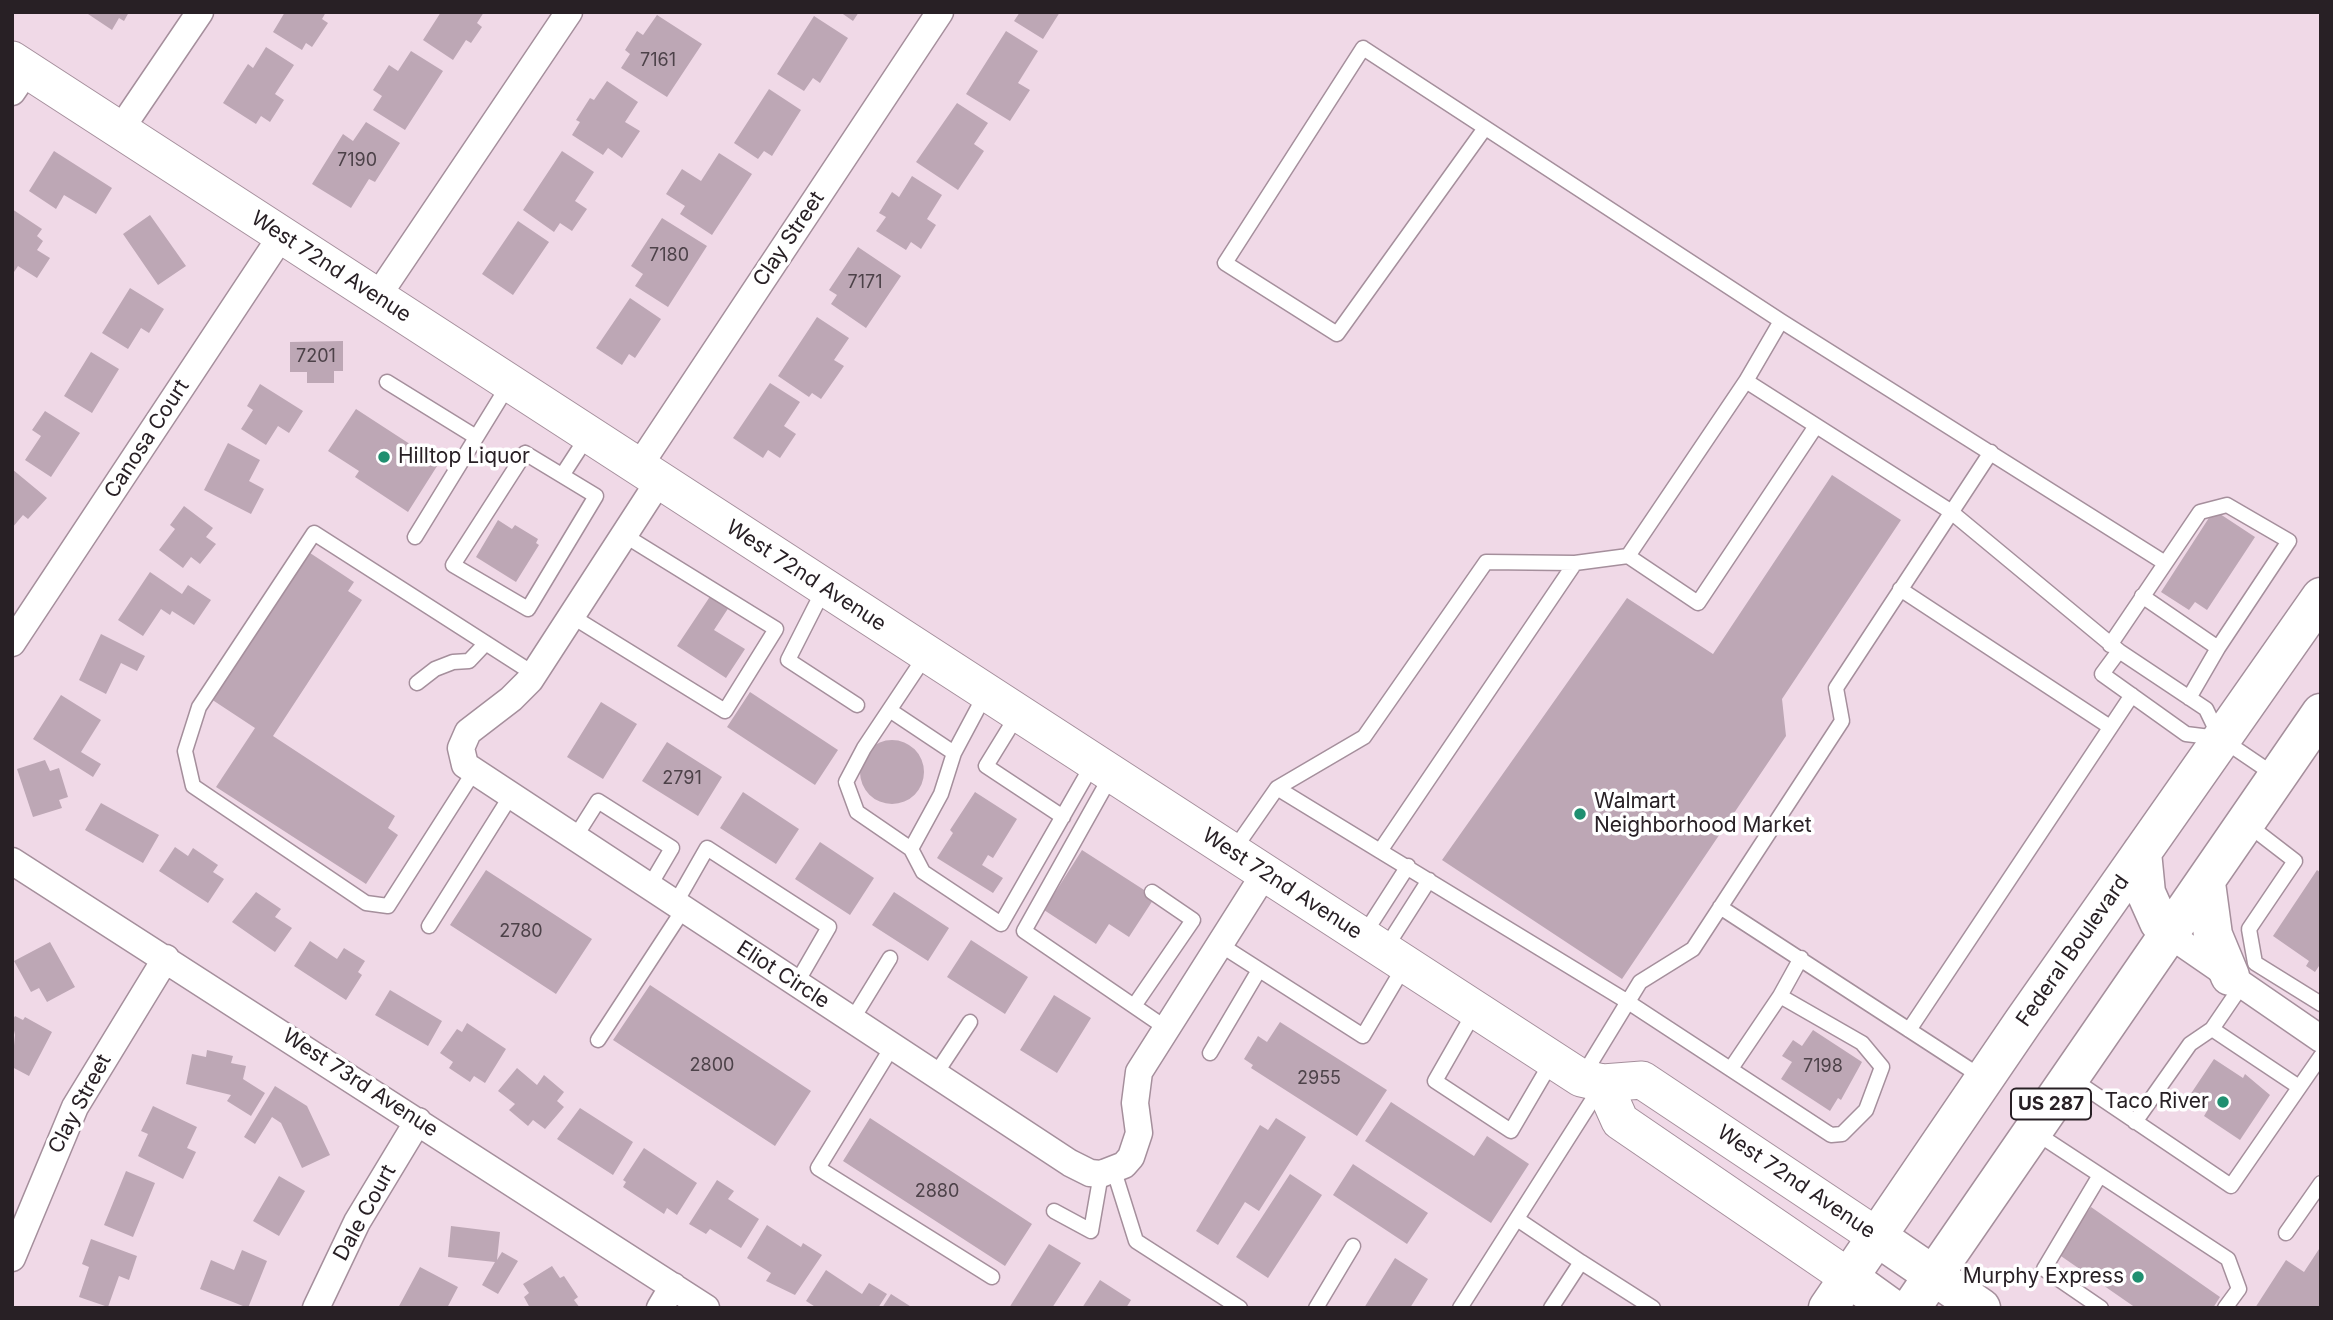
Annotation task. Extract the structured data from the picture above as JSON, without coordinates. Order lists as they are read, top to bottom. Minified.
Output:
{"streets":{"main road":["West 72nd Avenue","Federal Boulevard","US 287"],"street":["Clay Street","Canosa Court","Eliot Circle","West 73rd Avenue","Dale Court"]},"crossings":[["Clay Street","West 72nd Avenue"],["Clay Street","West 73rd Avenue"],["West 72nd Avenue","Canosa Court"],["West 72nd Avenue","Federal Boulevard"],["West 72nd Avenue","US 287"],["West 73rd Avenue","Dale Court"]],"places":["Hilltop Liquor","Walmart Neighborhood Market","Taco River","Murphy Express"],"house_numbers":["7161","7190","7180","7171","7201","2791","2780","2800","7198","2955","2880"]}
